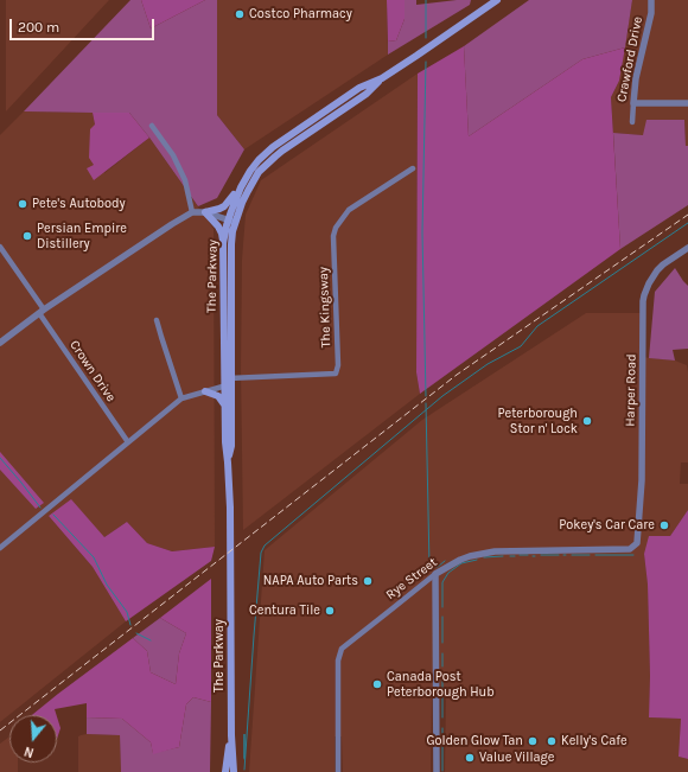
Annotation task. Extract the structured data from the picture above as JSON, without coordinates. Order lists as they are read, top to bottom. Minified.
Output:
{"streets":{"main road":["The Parkway"],"street":["Crawford Drive","The Kingsway","Crown Drive","Harper Road","Rye Street"]},"crossings":[["The Parkway","The Kingsway"],["The Kingsway","Crown Drive"],["Harper Road","Rye Street"]],"places":["Costco Pharmacy","Pete's Autobody","Persian Empire Distillery","Peterborough Stor n' Lock","Pokey's Car Care","NAPA Auto Parts","Centura Tile","Canada Post Peterborough Hub","Golden Glow Tan","Kelly's Cafe","Value Village"],"scale_bar":"200 m","north":"bottom"}
